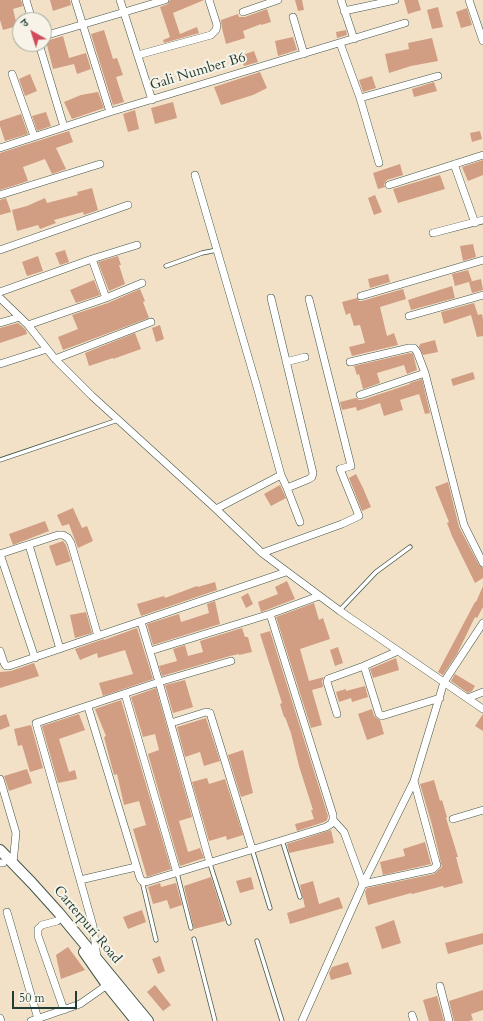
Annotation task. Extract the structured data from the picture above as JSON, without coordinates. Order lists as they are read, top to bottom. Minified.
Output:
{"streets":{"main road":["Carterpuri Road"],"street":["Gali Number B6"]},"scale_bar":"50 m","north":"top left"}
